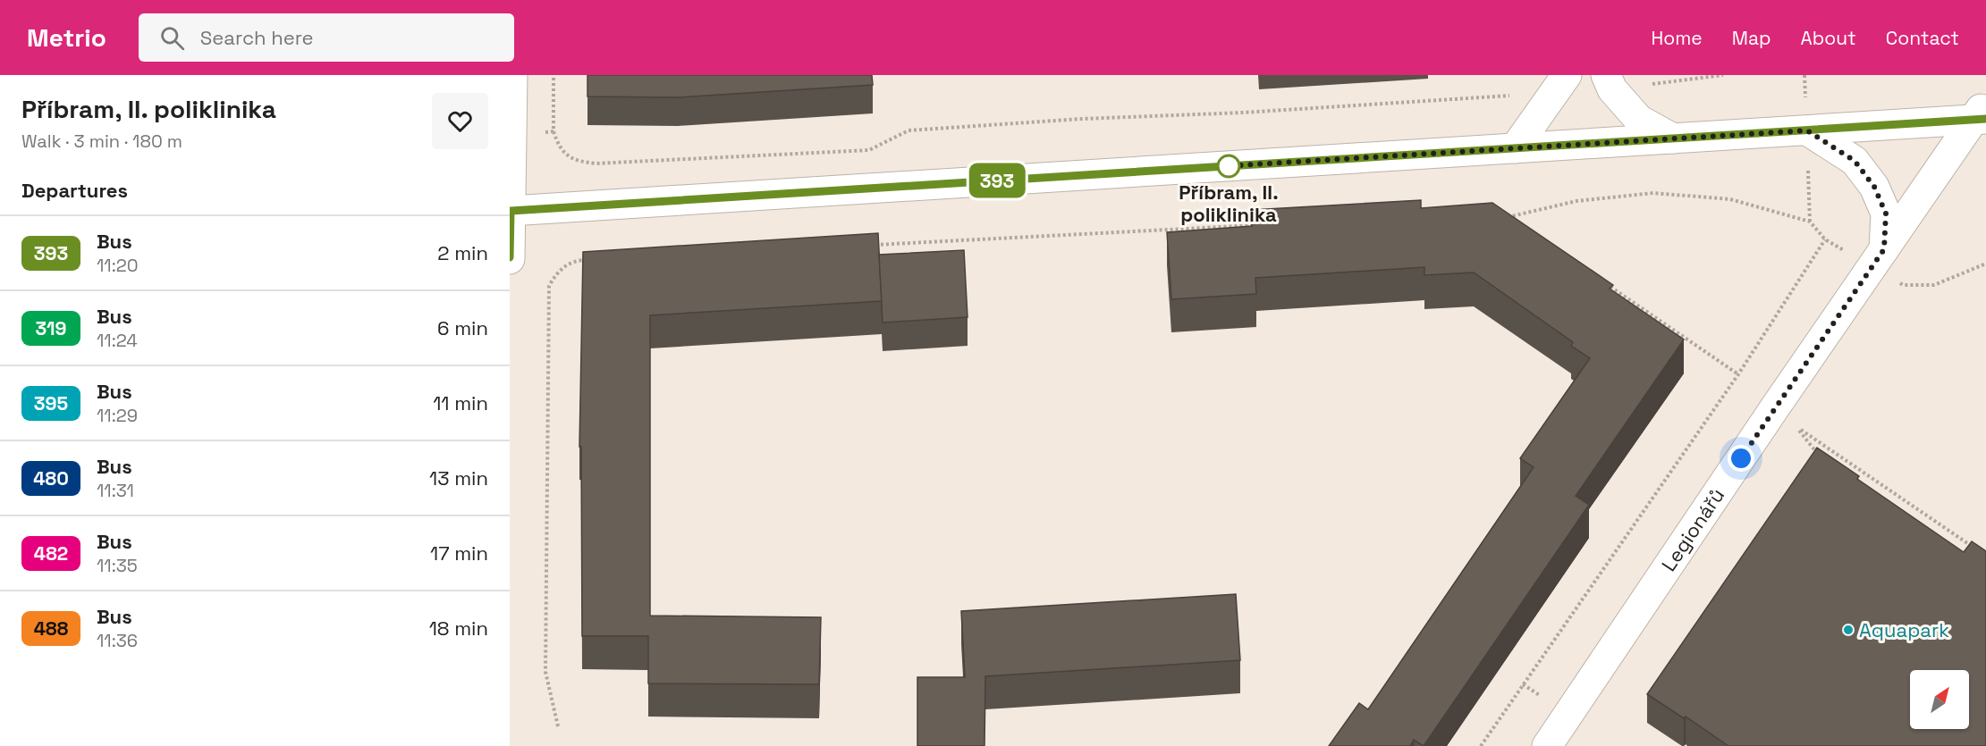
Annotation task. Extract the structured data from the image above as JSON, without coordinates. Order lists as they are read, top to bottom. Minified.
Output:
{"streets":{"street":["Legionářů"]},"places":["Příbram, II. poliklinika","Aquapark"],"lines":["bus line 393"],"north":"top right","page":{"header":"Metrio","search":"Search here","nav":["Home","Map","About","Contact"],"heading":[["Příbram, II. poliklinika","Walk · 3 min · 180 m"],"Departures"],"on_map":"393","list":[{"mark":"393","name":"Bus","note":"11:20","value":"2 min"},{"mark":"319","name":"Bus","note":"11:24","value":"6 min"},{"mark":"395","name":"Bus","note":"11:29","value":"11 min"},{"mark":"480","name":"Bus","note":"11:31","value":"13 min"},{"mark":"482","name":"Bus","note":"11:35","value":"17 min"},{"mark":"488","name":"Bus","note":"11:36","value":"18 min"}]}}
